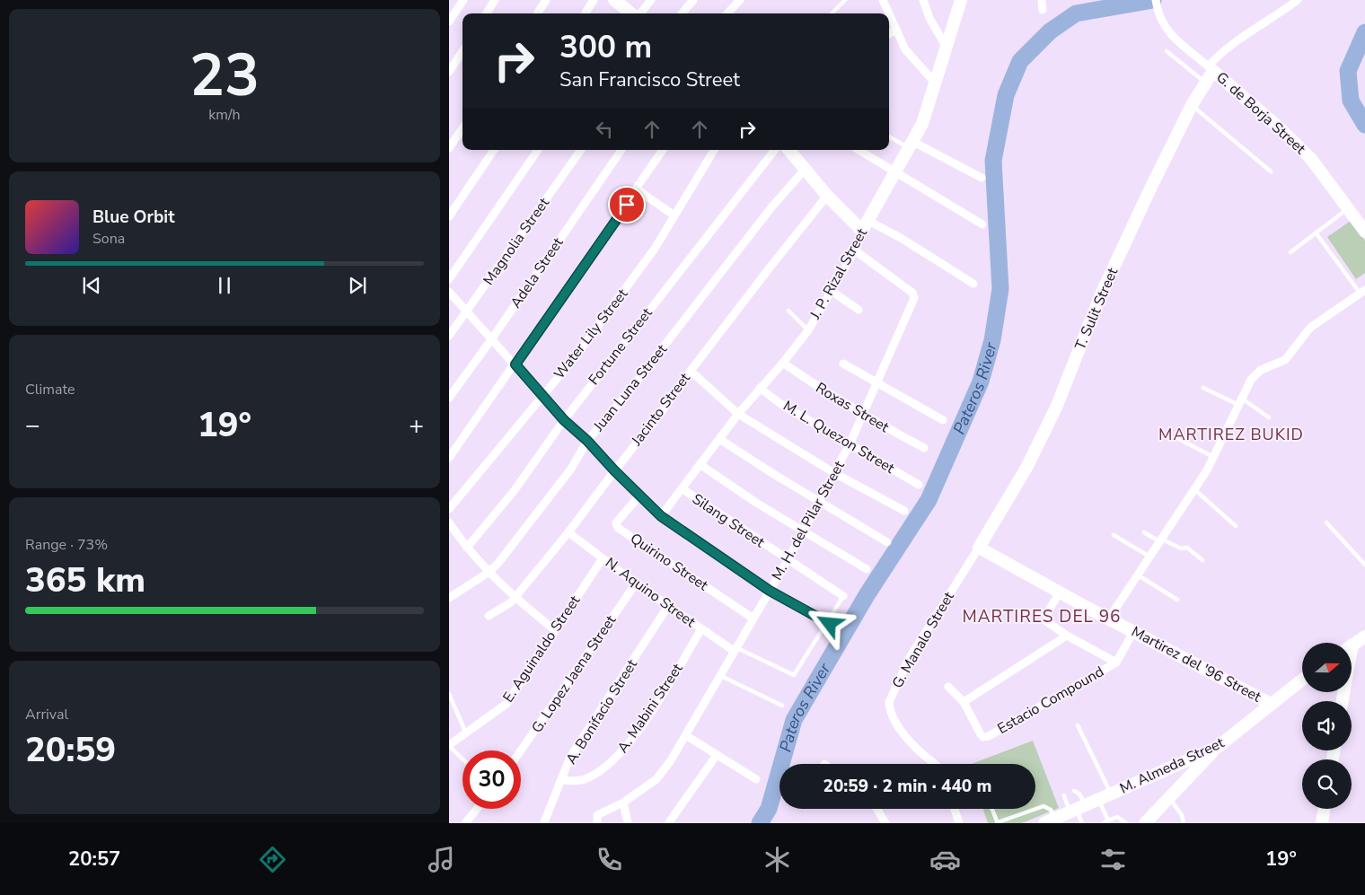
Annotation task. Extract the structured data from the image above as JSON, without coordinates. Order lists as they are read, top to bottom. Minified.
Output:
{"streets":{"street":["G. de Borja Street","Magnolia Street","Adela Street","J. P. Rizal Street","T. Sulit Street","Water Lily Street","Fortune Street","Juan Luna Street","Roxas Street","Jacinto Street","M. L. Quezon Street","Silang Street","M. H. del Pilar Street","Quirino Street","N. Aquino Street","G. Manalo Street","E. Aguinaldo Street","Martirez del '96 Street","G. Lopez Jaena Street","Estacio Compound","A. Mabini Street","A. Bonifacio Street","M. Almeda Street"]},"crossings":[["G. de Borja Street","T. Sulit Street"],["J. P. Rizal Street","Roxas Street"],["J. P. Rizal Street","M. L. Quezon Street"],["J. P. Rizal Street","Silang Street"],["J. P. Rizal Street","M. H. del Pilar Street"],["T. Sulit Street","G. Manalo Street"],["T. Sulit Street","Martirez del '96 Street"],["Roxas Street","M. H. del Pilar Street"],["Jacinto Street","N. Aquino Street"],["M. L. Quezon Street","M. H. del Pilar Street"],["Silang Street","M. H. del Pilar Street"],["M. H. del Pilar Street","Quirino Street"],["M. H. del Pilar Street","N. Aquino Street"],["N. Aquino Street","E. Aguinaldo Street"],["N. Aquino Street","G. Lopez Jaena Street"],["N. Aquino Street","A. Mabini Street"],["N. Aquino Street","A. Bonifacio Street"],["G. Manalo Street","Martirez del '96 Street"],["Martirez del '96 Street","Estacio Compound"],["Martirez del '96 Street","M. Almeda Street"],["A. Mabini Street","A. Bonifacio Street"]],"districts":["MARTIREZ BUKID","MARTIRES DEL 96"],"water":["Pateros River"],"north":"right","page":{"tile":[["23","km/h"],"Climate",["Range · 73%","365 km"],["Arrival","20:59"]],"turn":["300 m","San Francisco Street"],"song":["Blue Orbit","Sona"],"heat":["−","19°","+"],"limit":"30","trip":"20:59 · 2 min · 440 m","tabs":["20:57","19°"]}}
